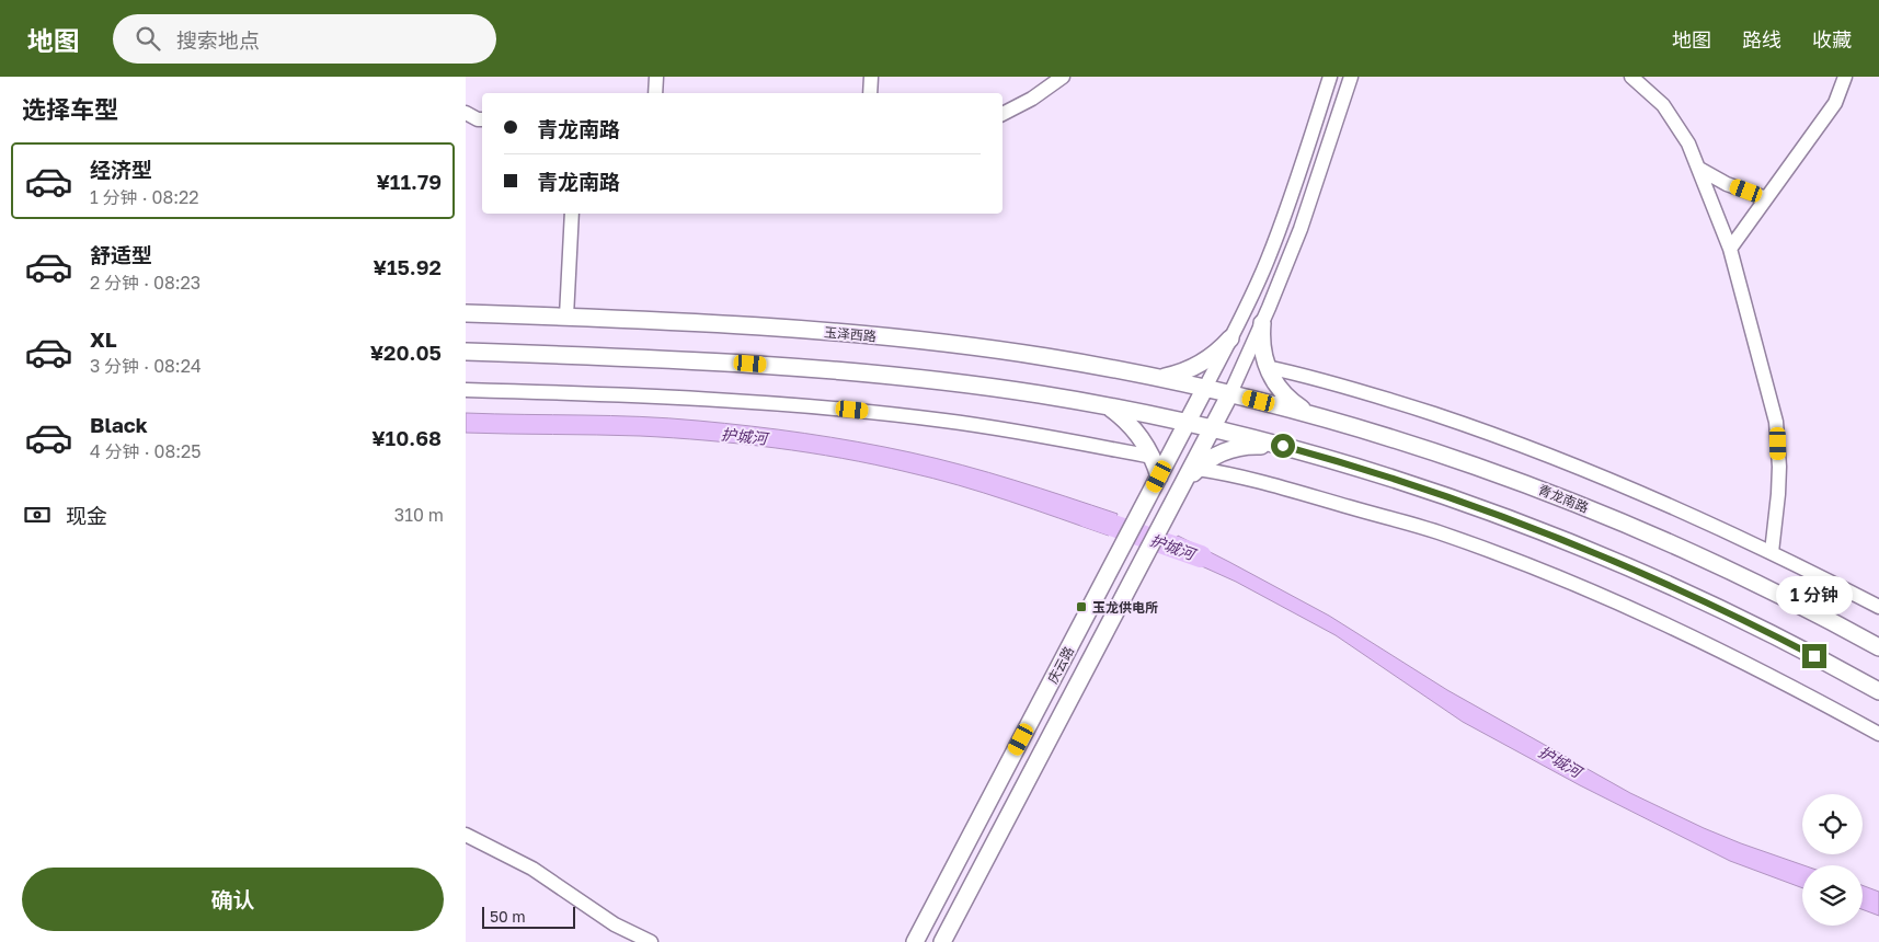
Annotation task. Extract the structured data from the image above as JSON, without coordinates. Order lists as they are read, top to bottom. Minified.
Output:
{"streets":{"main road":["玉泽西路","青龙南路","庆云路"]},"crossings":[["玉泽西路","青龙南路"],["玉泽西路","庆云路"],["青龙南路","庆云路"]],"water":["护城河"],"places":{"transit":["玉龙供电所"]},"scale_bar":"50 m","page":{"header":"地图","search":"搜索地点","nav":["地图","路线","收藏"],"heading":"选择车型","banner":["青龙南路","青龙南路"],"list":[{"name":"经济型","note":"1 分钟 · 08:22","value":"¥11.79"},{"name":"舒适型","note":"2 分钟 · 08:23","value":"¥15.92"},{"name":"XL","note":"3 分钟 · 08:24","value":"¥20.05"},{"name":"Black","note":"4 分钟 · 08:25","value":"¥10.68"}],"pay":["现金","310 m"],"bubble":"1 分钟","buttons":"确认","scale":"50 m"}}
